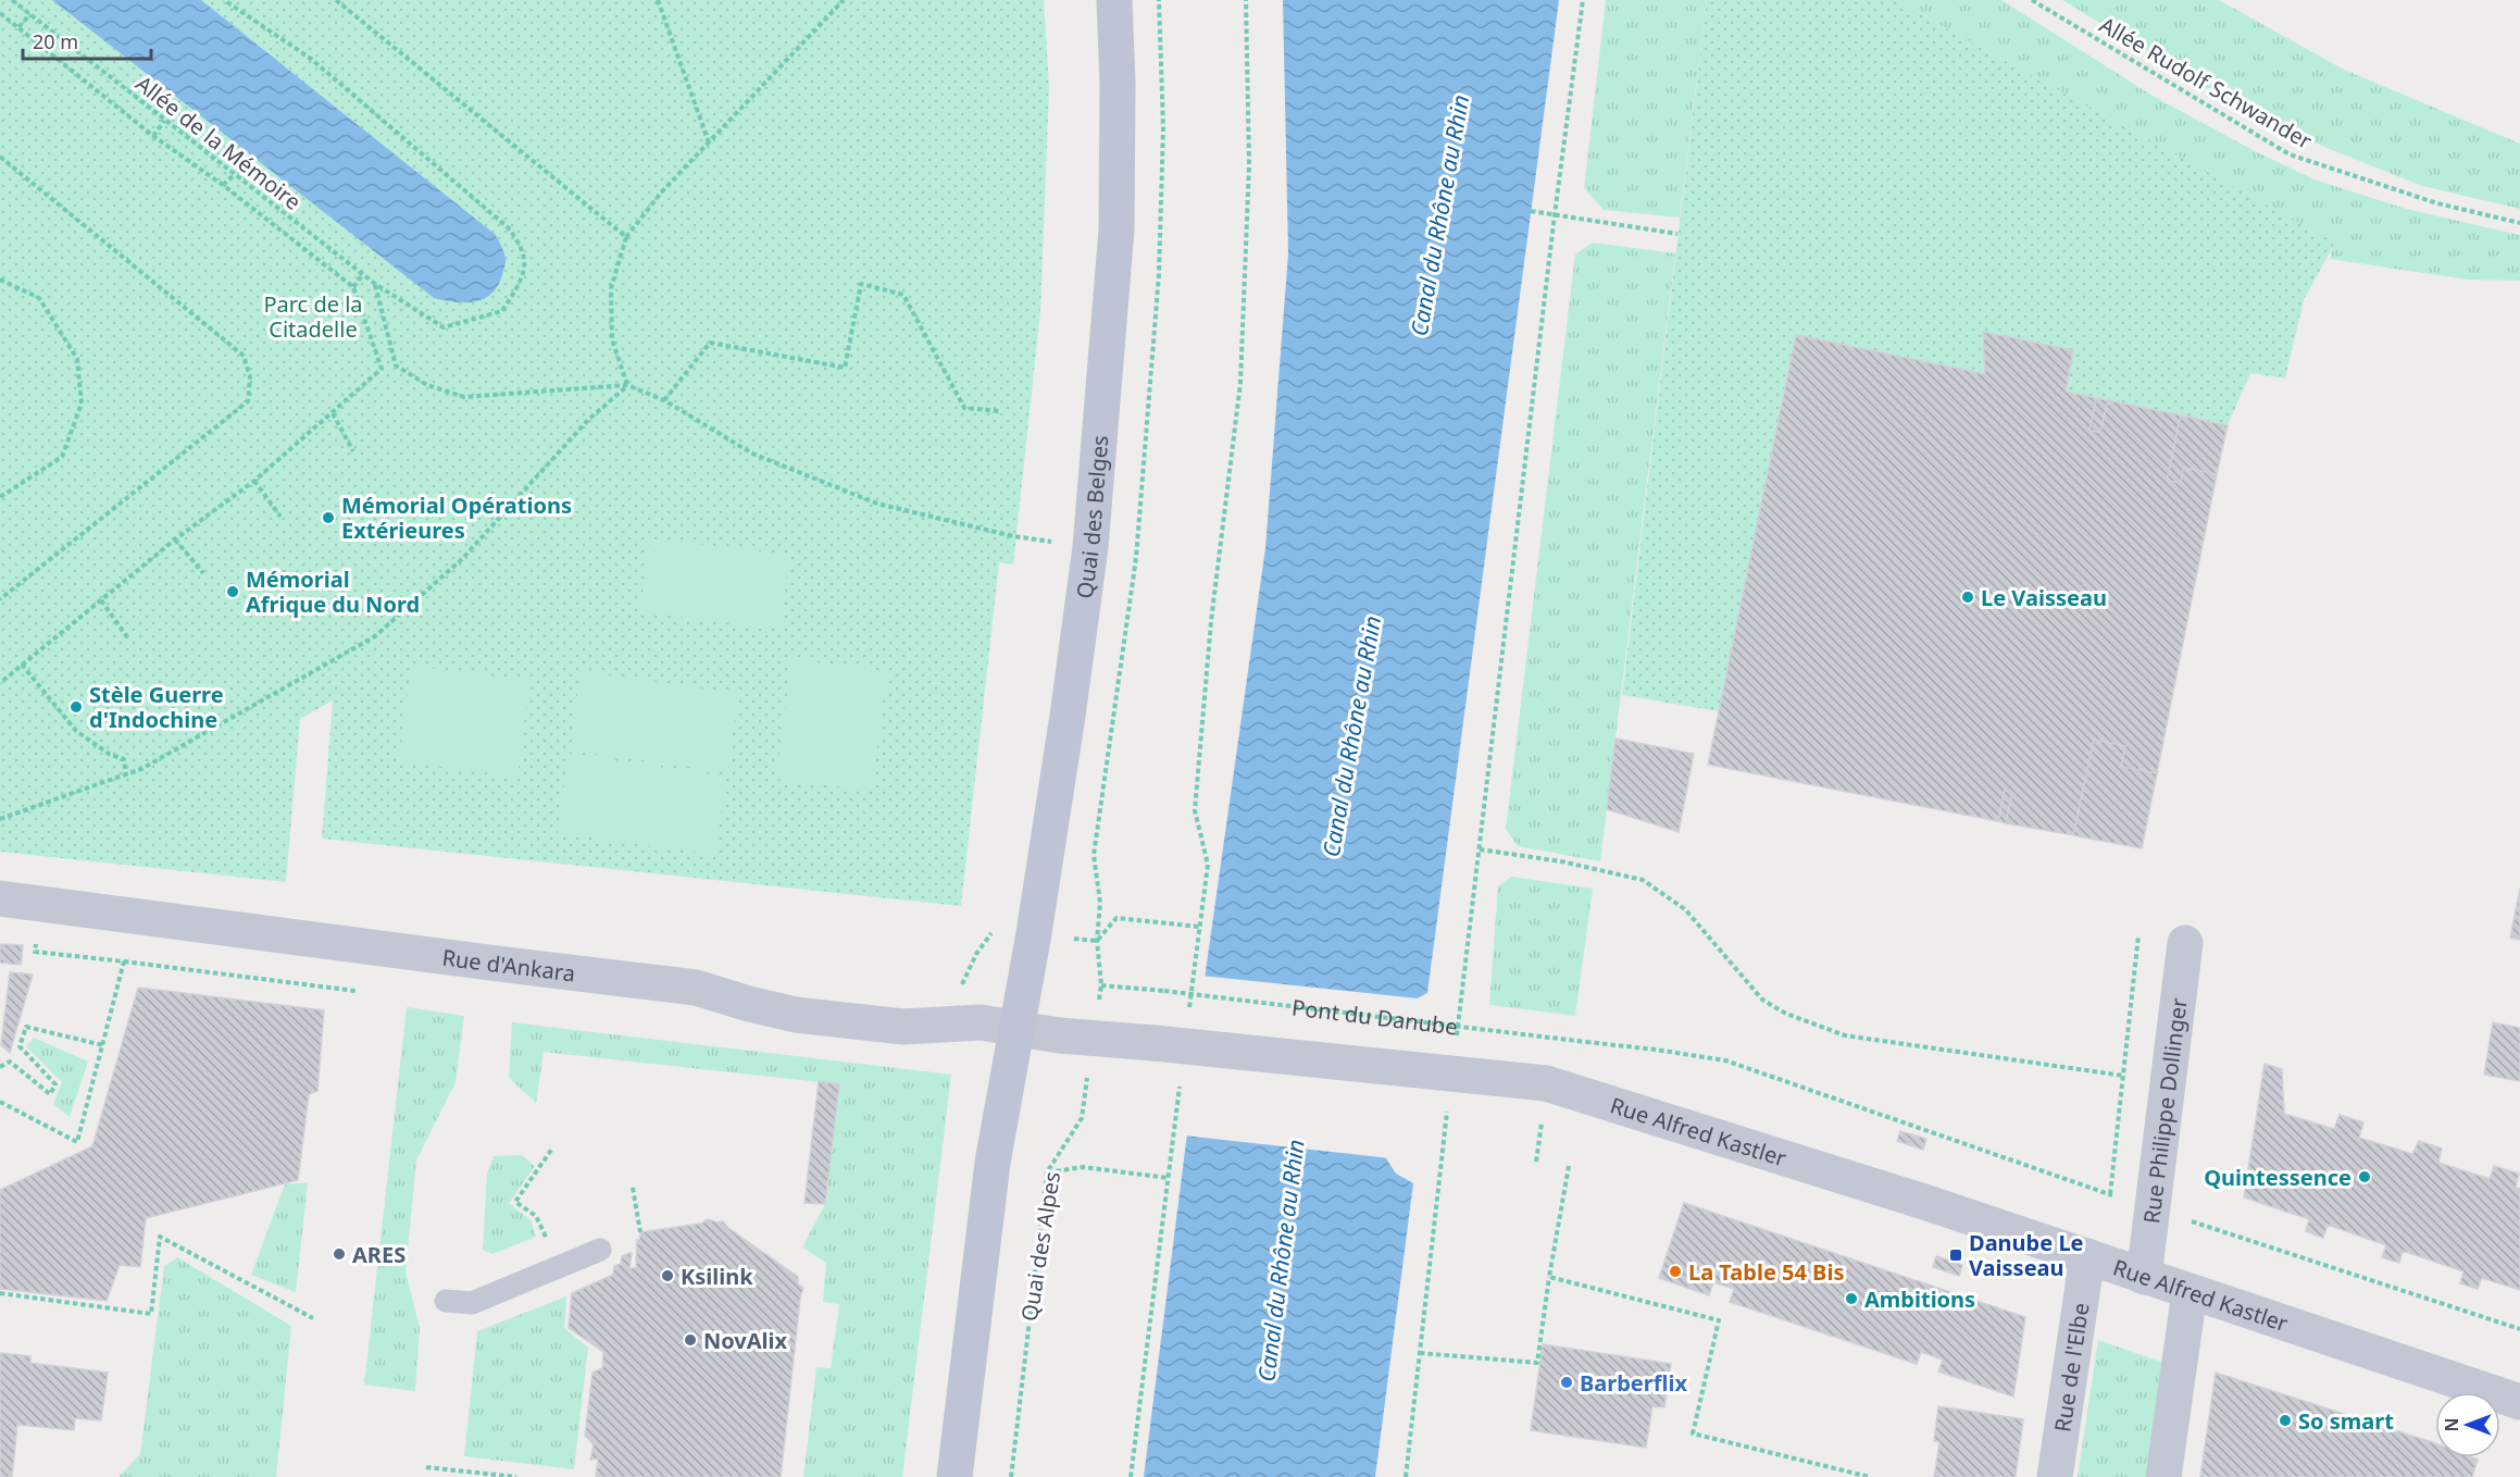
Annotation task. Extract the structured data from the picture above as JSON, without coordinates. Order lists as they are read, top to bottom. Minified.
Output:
{"streets":{"main road":["Quai des Belges"],"street":["Rue d'Ankara","Rue Philippe Dollinger","Rue Alfred Kastler","Rue de l'Elbe"],"path":["Allée Rudolf Schwander","Allée de la Mémoire","Pont du Danube","Quai des Alpes"]},"crossings":[["Quai des Belges","Rue d'Ankara"],["Pont du Danube","Rue Philippe Dollinger"],["Pont du Danube","Quai des Alpes"],["Rue Philippe Dollinger","Rue Alfred Kastler"],["Rue Alfred Kastler","Quai des Alpes"],["Rue Alfred Kastler","Rue de l'Elbe"]],"water":["Canal du Rhône au Rhin"],"parks":["Parc de la Citadelle"],"places":{"other":["Mémorial Opérations Extérieures","Mémorial Afrique du Nord","Le Vaisseau","Stèle Guerre d'Indochine","Quintessence","ARES","La Table 54 Bis","Ksilink","Ambitions","NovAlix","Barberflix","So smart"],"transit":["Danube Le Vaisseau"]},"scale_bar":"20 m","north":"left"}
